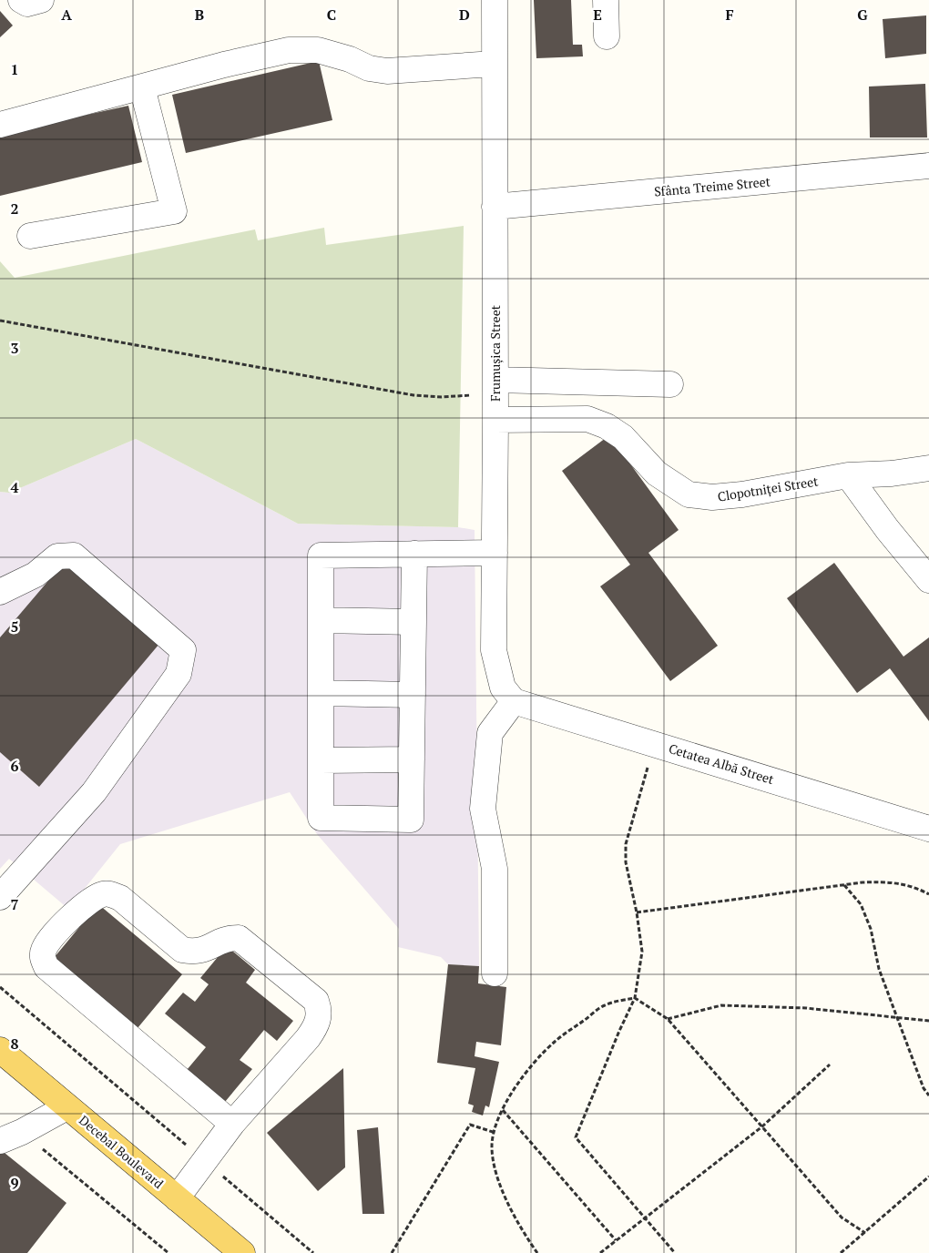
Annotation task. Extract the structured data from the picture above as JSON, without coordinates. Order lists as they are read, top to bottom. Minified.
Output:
{"streets":{"main road":["Decebal Boulevard"],"street":["Sfânta Treime Street","Frumușica Street","Clopotniței Street","Cetatea Albă Street"]},"crossings":[["Sfânta Treime Street","Frumușica Street"],["Frumușica Street","Clopotniței Street"],["Frumușica Street","Cetatea Albă Street"]],"grid":{"columns":["A","B","C","D","E","F","G"],"rows":["1","2","3","4","5","6","7","8","9"]}}
